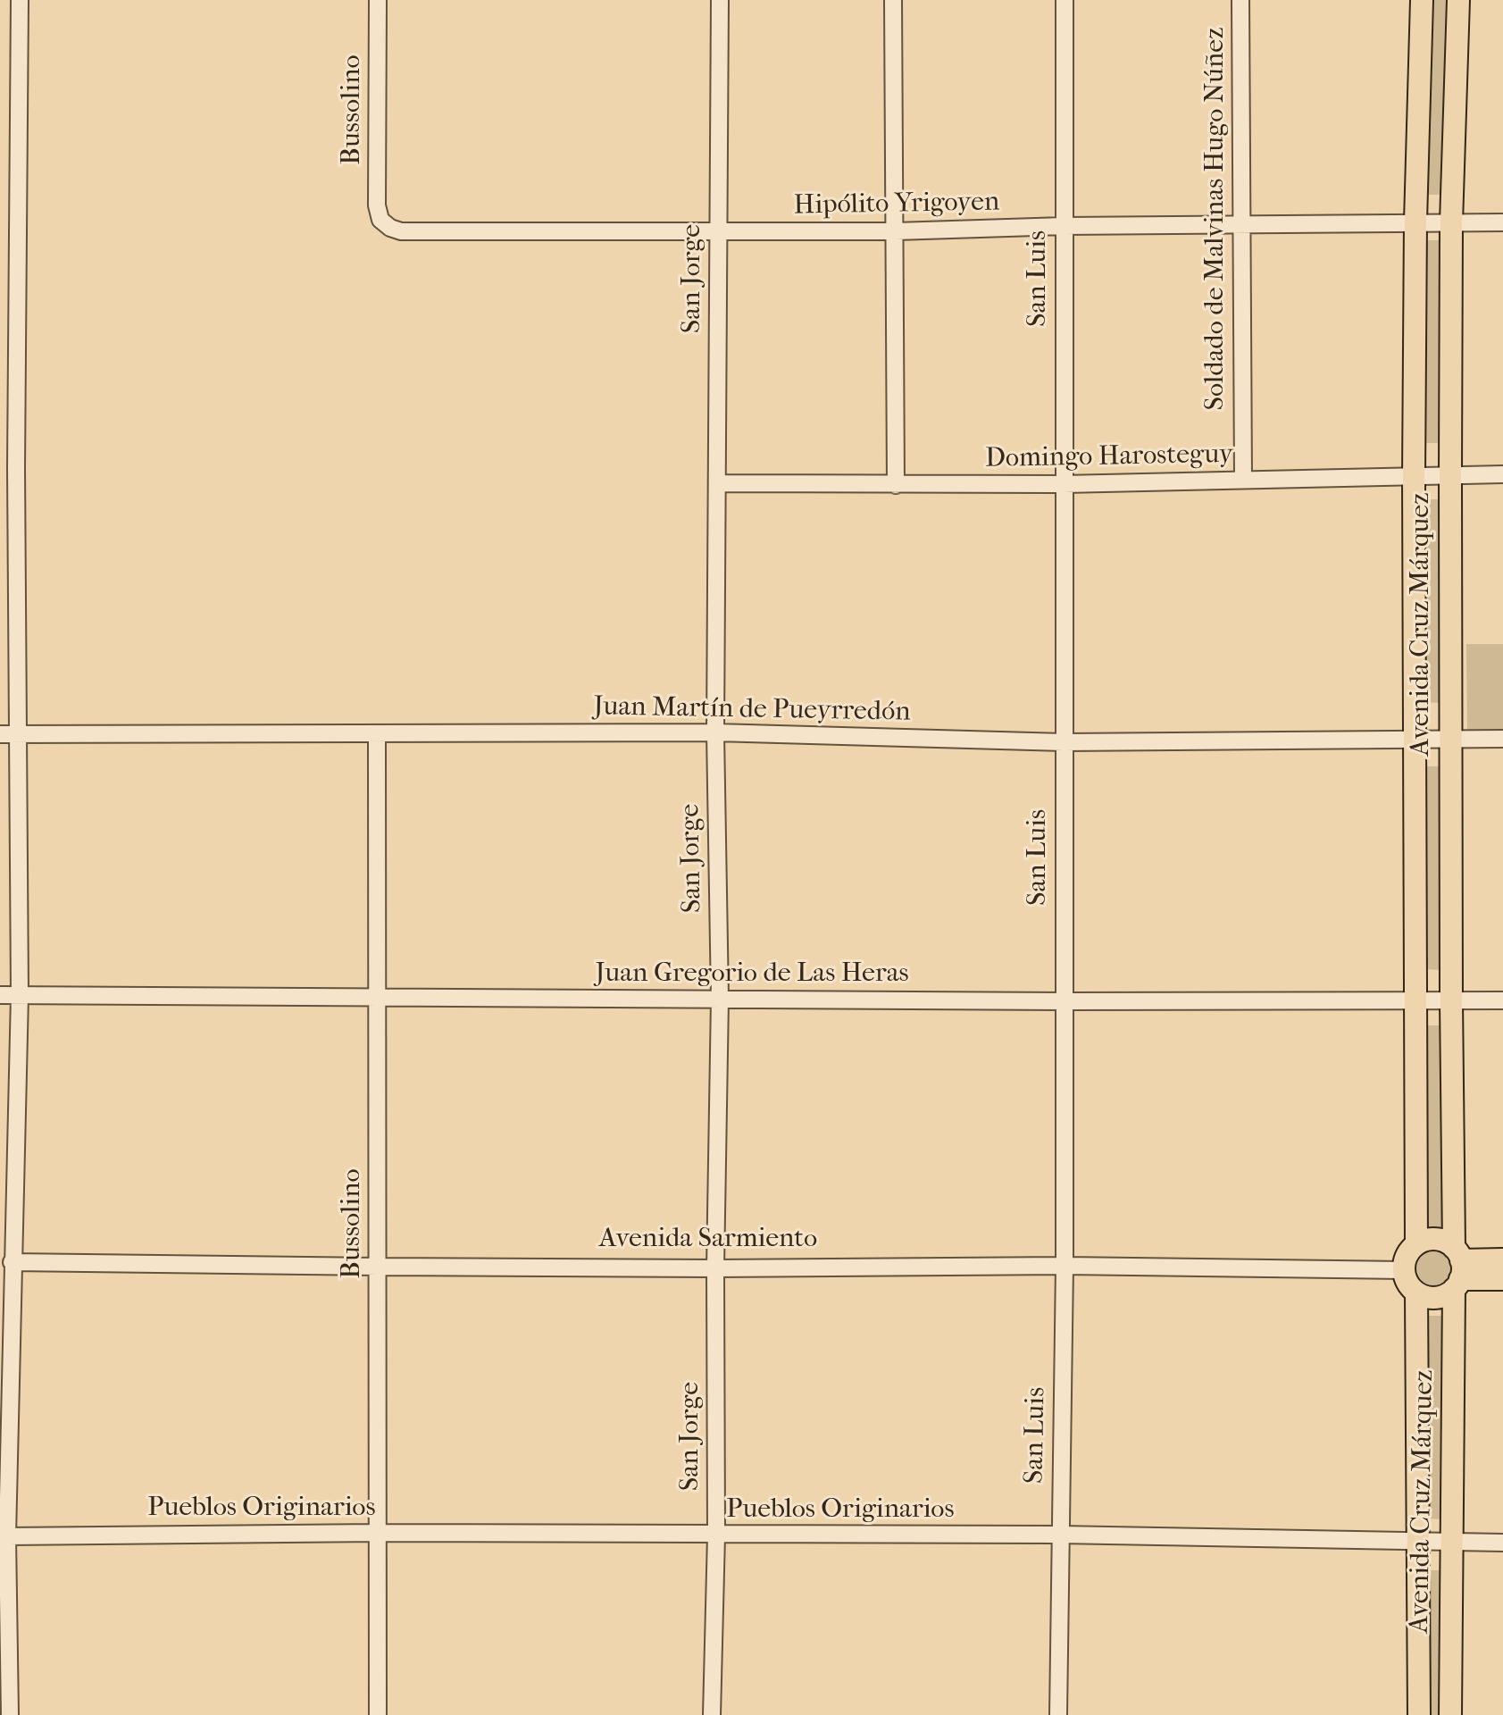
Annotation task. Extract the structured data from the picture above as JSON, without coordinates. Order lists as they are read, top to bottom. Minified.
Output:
{"streets":{"main road":["Avenida Cruz Márquez"],"street":["Bussolino","Hipólito Yrigoyen","Soldado de Malvinas Hugo Núñez","San Jorge","San Luis","Domingo Harosteguy","Juan Martín de Pueyrredón","Juan Gregorio de Las Heras","Avenida Sarmiento","Pueblos Originarios"]},"crossings":[["Bussolino","Hipólito Yrigoyen"],["Bussolino","Juan Martín de Pueyrredón"],["Bussolino","Juan Gregorio de Las Heras"],["Bussolino","Avenida Sarmiento"],["Bussolino","Pueblos Originarios"],["Hipólito Yrigoyen","Soldado de Malvinas Hugo Núñez"],["Hipólito Yrigoyen","San Jorge"],["Hipólito Yrigoyen","San Luis"],["Hipólito Yrigoyen","Avenida Cruz Márquez"],["Soldado de Malvinas Hugo Núñez","Domingo Harosteguy"],["San Jorge","Domingo Harosteguy"],["San Jorge","Juan Martín de Pueyrredón"],["San Jorge","Juan Gregorio de Las Heras"],["San Jorge","Avenida Sarmiento"],["San Jorge","Pueblos Originarios"],["San Luis","Domingo Harosteguy"],["San Luis","Juan Martín de Pueyrredón"],["San Luis","Juan Gregorio de Las Heras"],["San Luis","Avenida Sarmiento"],["San Luis","Pueblos Originarios"],["Domingo Harosteguy","Avenida Cruz Márquez"],["Avenida Cruz Márquez","Juan Martín de Pueyrredón"],["Avenida Cruz Márquez","Juan Gregorio de Las Heras"],["Avenida Cruz Márquez","Avenida Sarmiento"],["Avenida Cruz Márquez","Pueblos Originarios"]]}
